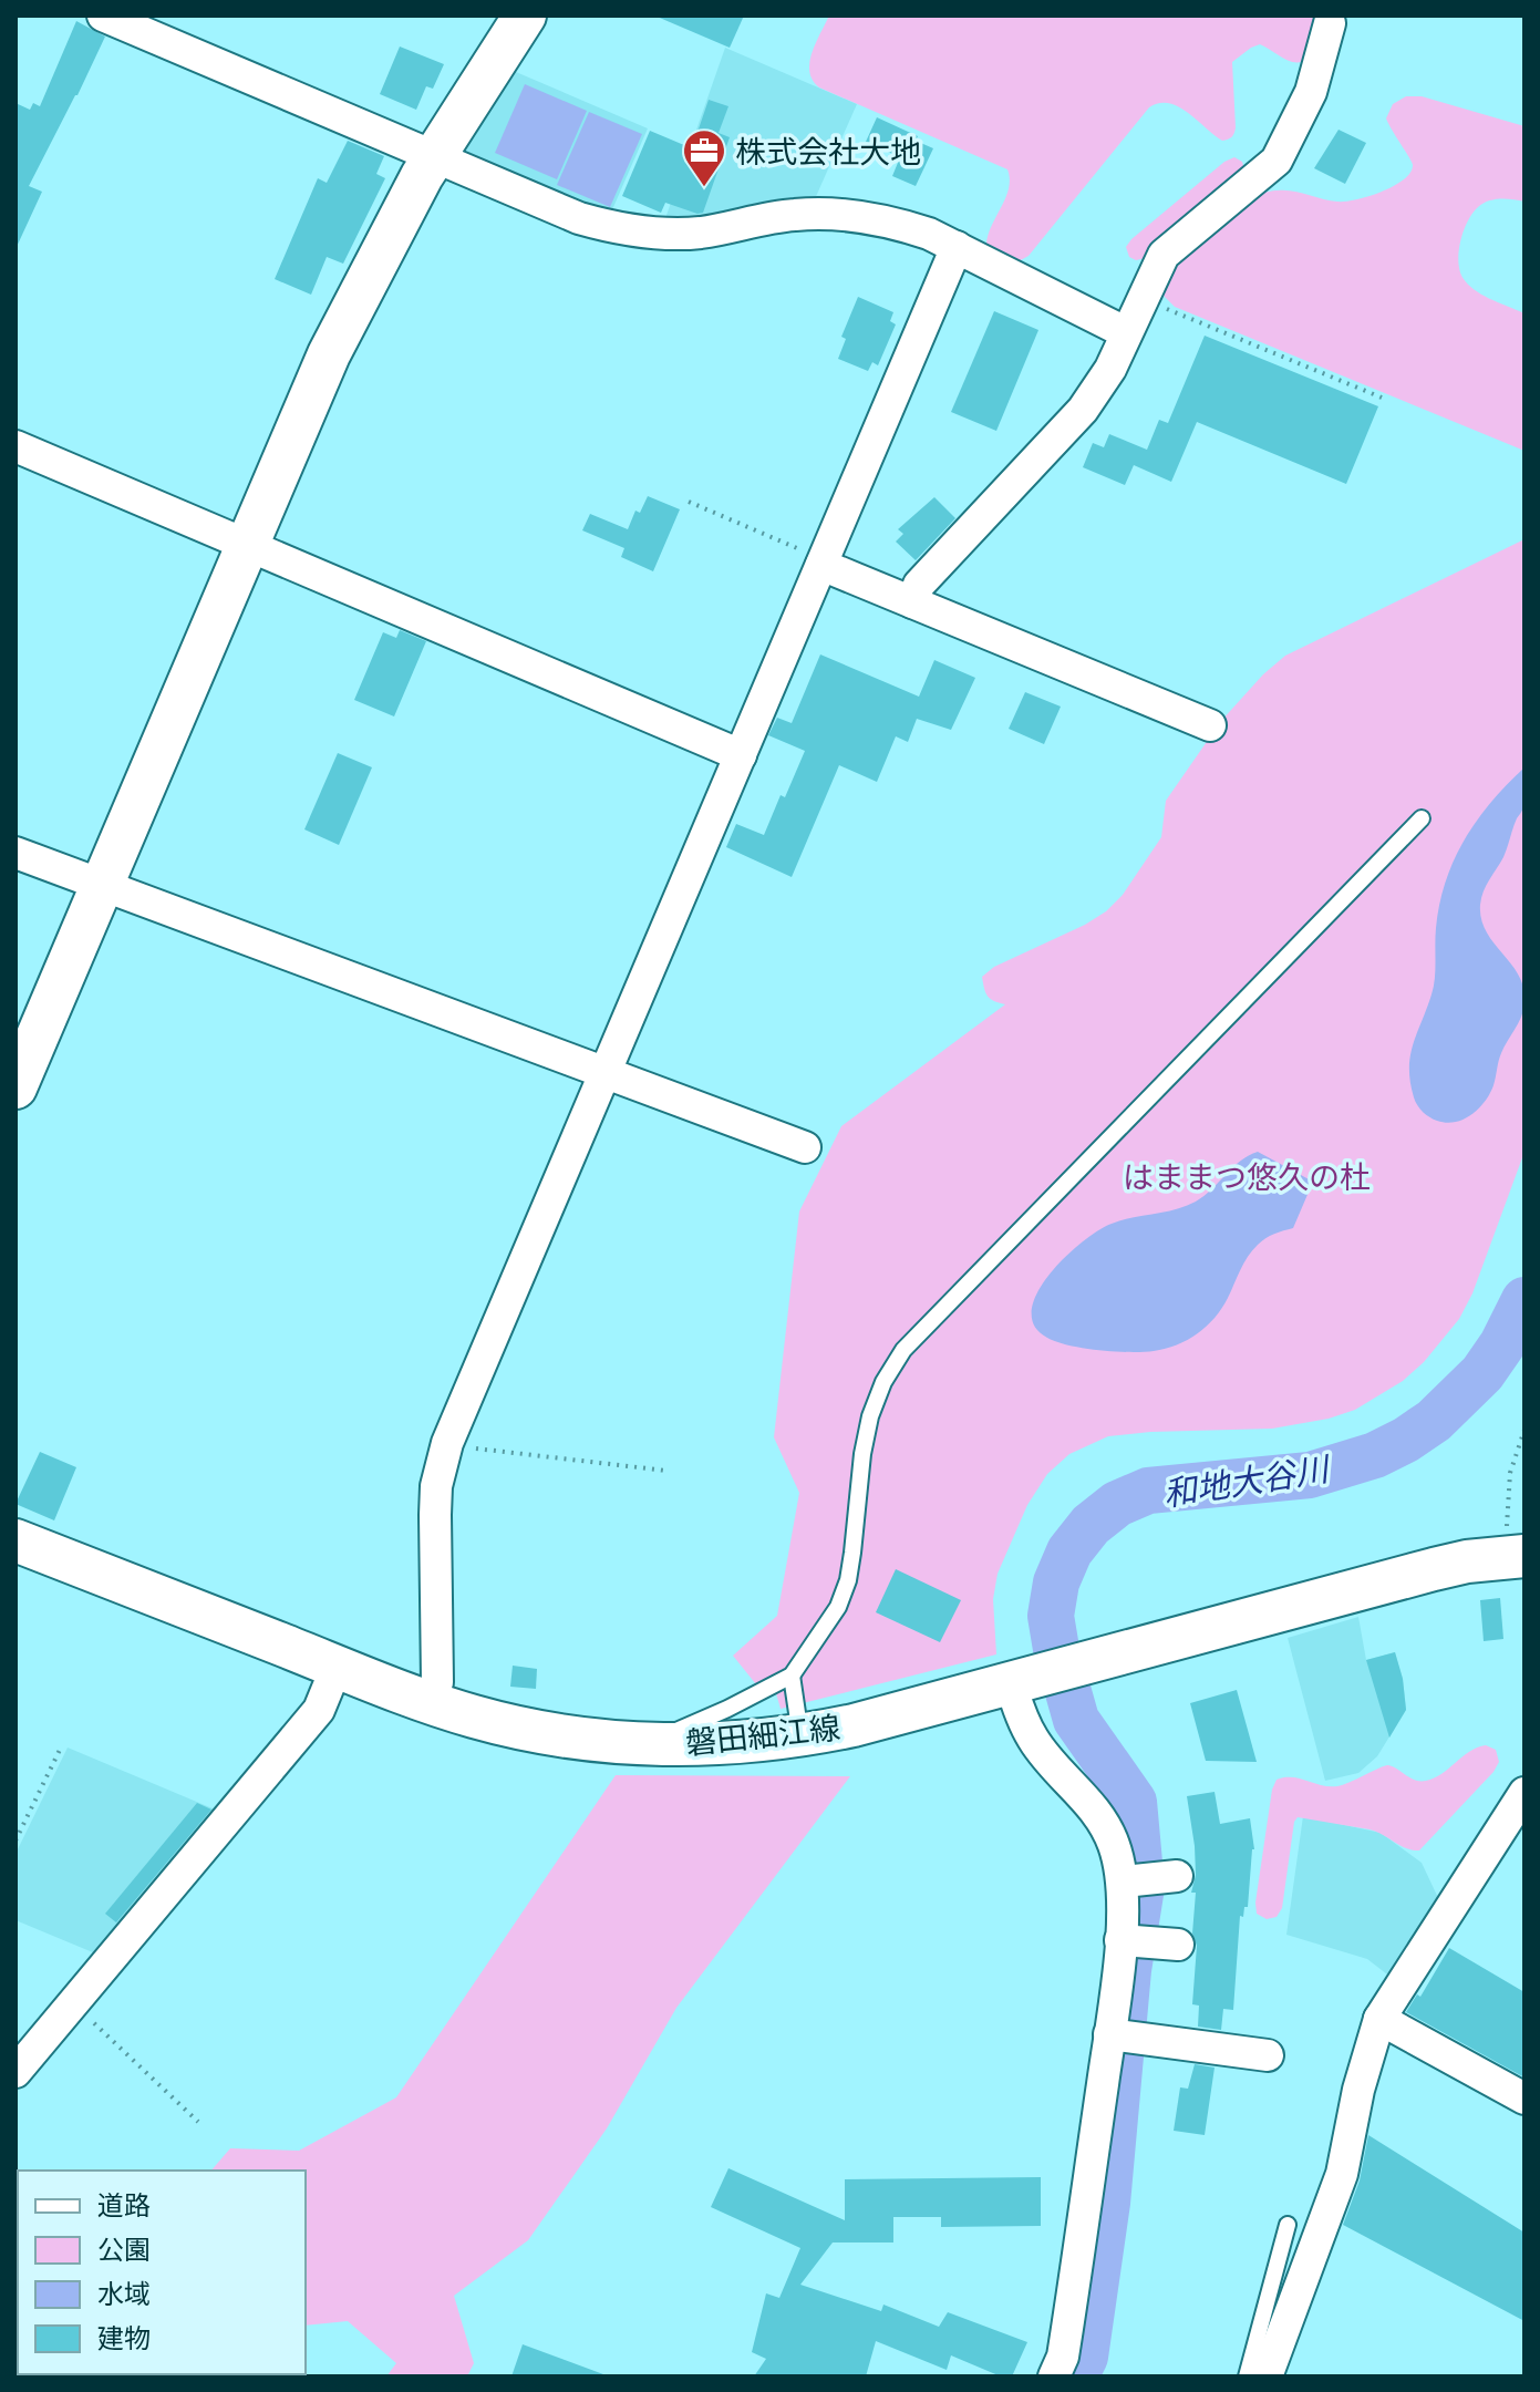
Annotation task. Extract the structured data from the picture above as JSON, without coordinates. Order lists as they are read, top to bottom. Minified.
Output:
{"streets":{"main road":["磐田細江線"]},"water":["和地大谷川"],"parks":["はままつ悠久の杜"],"places":{"office":["株式会社大地"]},"legend":["道路","公園","水域","建物"]}
